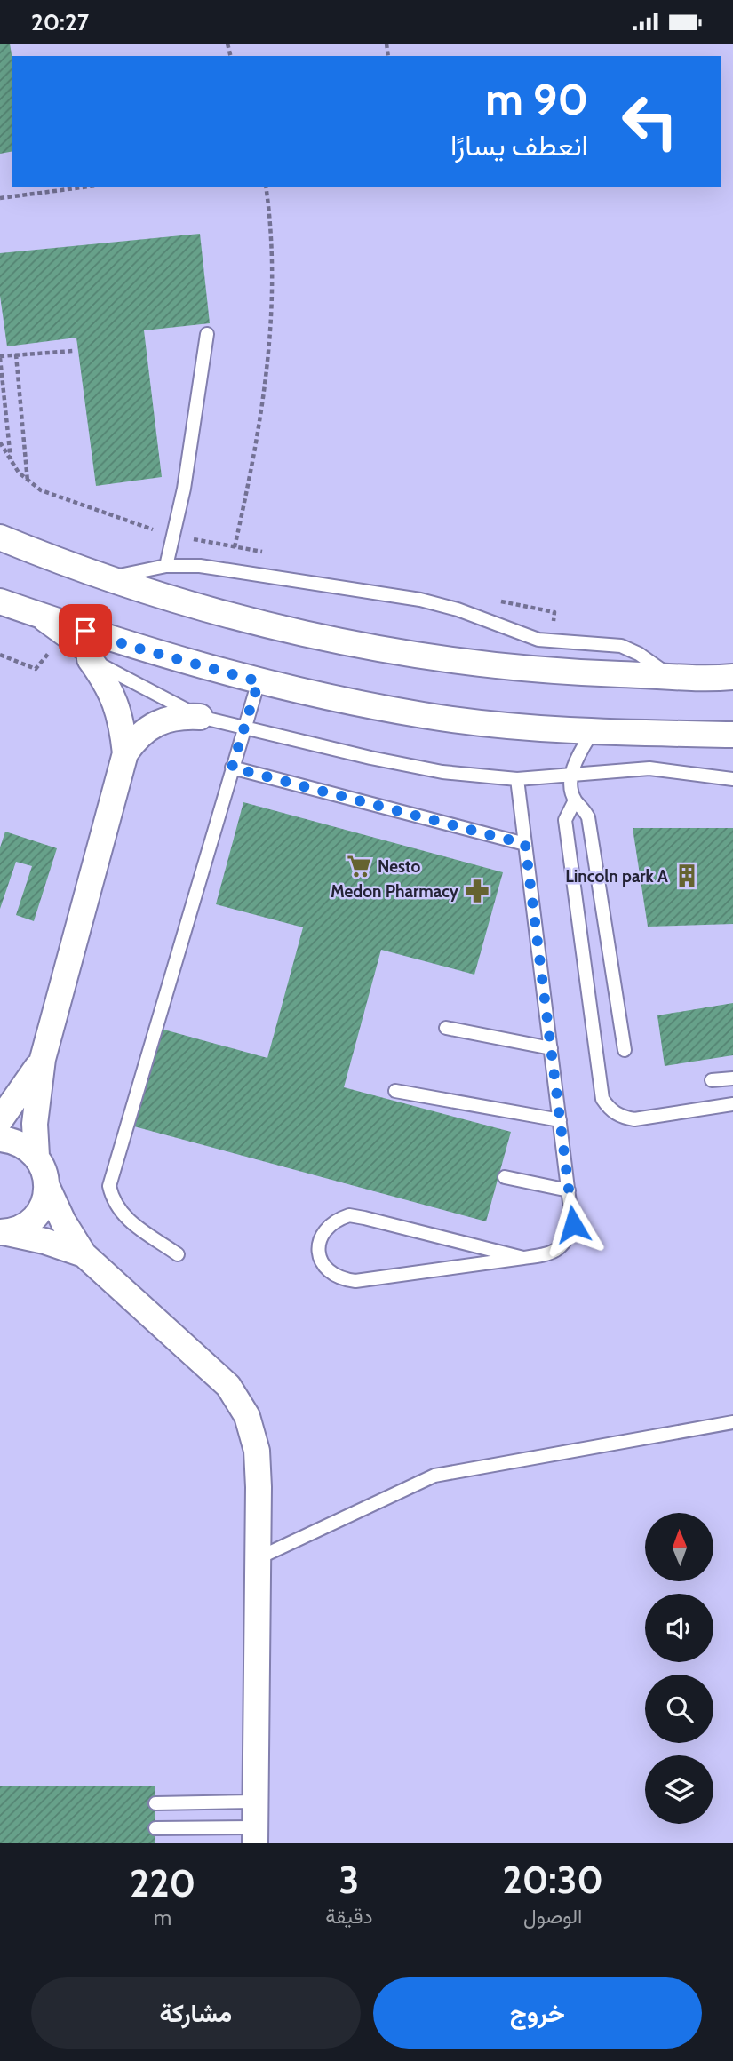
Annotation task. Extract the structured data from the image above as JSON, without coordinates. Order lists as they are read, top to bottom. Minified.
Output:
{"places":{"supermarket":["Nesto"],"building":["Lincoln park A"],"pharmacy":["Medon Pharmacy"]},"north":"top","page":{"status":"20:27","turn":["90 m","انعطف يسارًا"],"eta":["20:30","الوصول","3","دقيقة","220","m"],"buttons":["خروج","مشاركة"]}}
